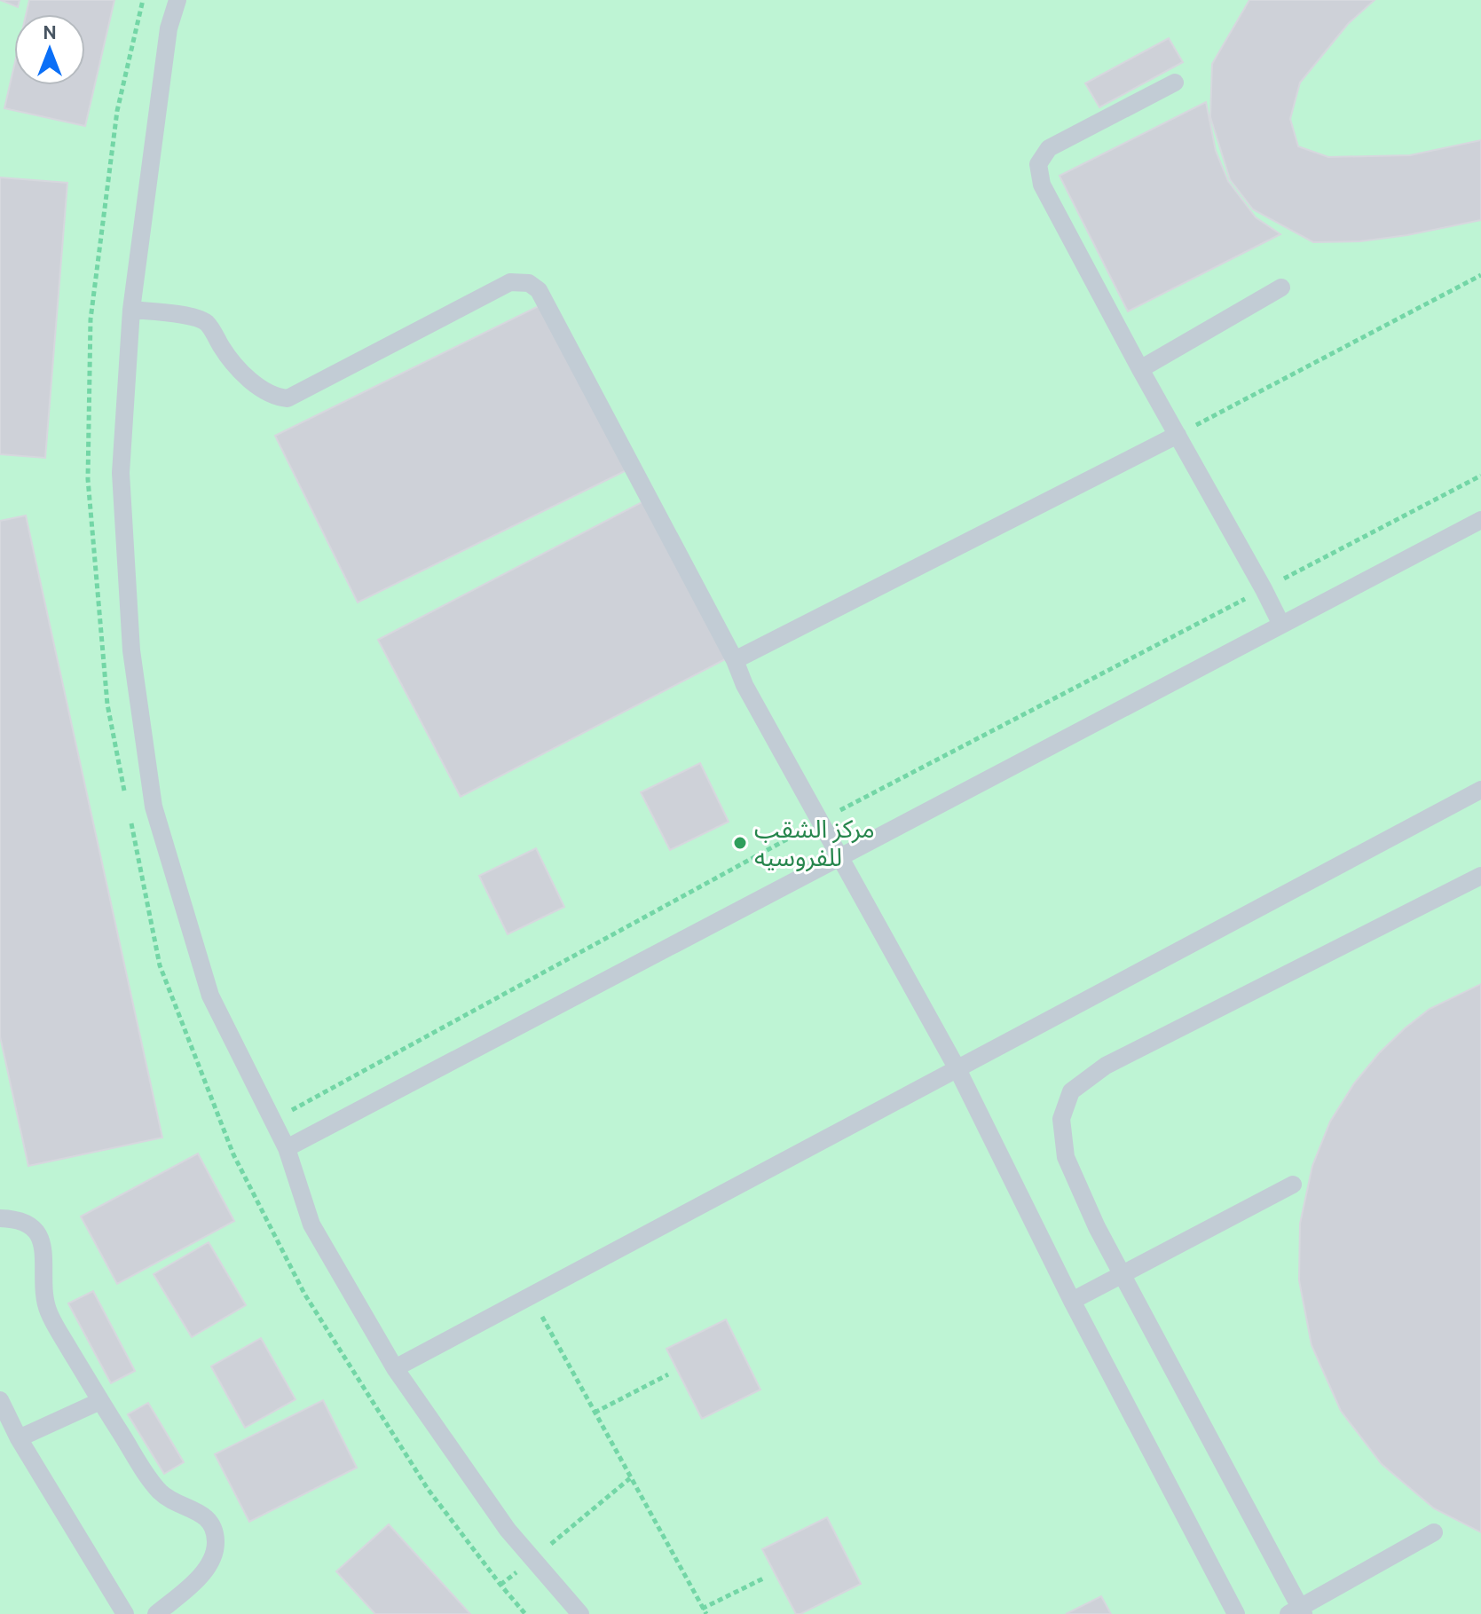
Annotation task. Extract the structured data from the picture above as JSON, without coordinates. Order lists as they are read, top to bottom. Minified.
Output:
{"places":["مركز الشقب للفروسيه"],"north":"top"}
